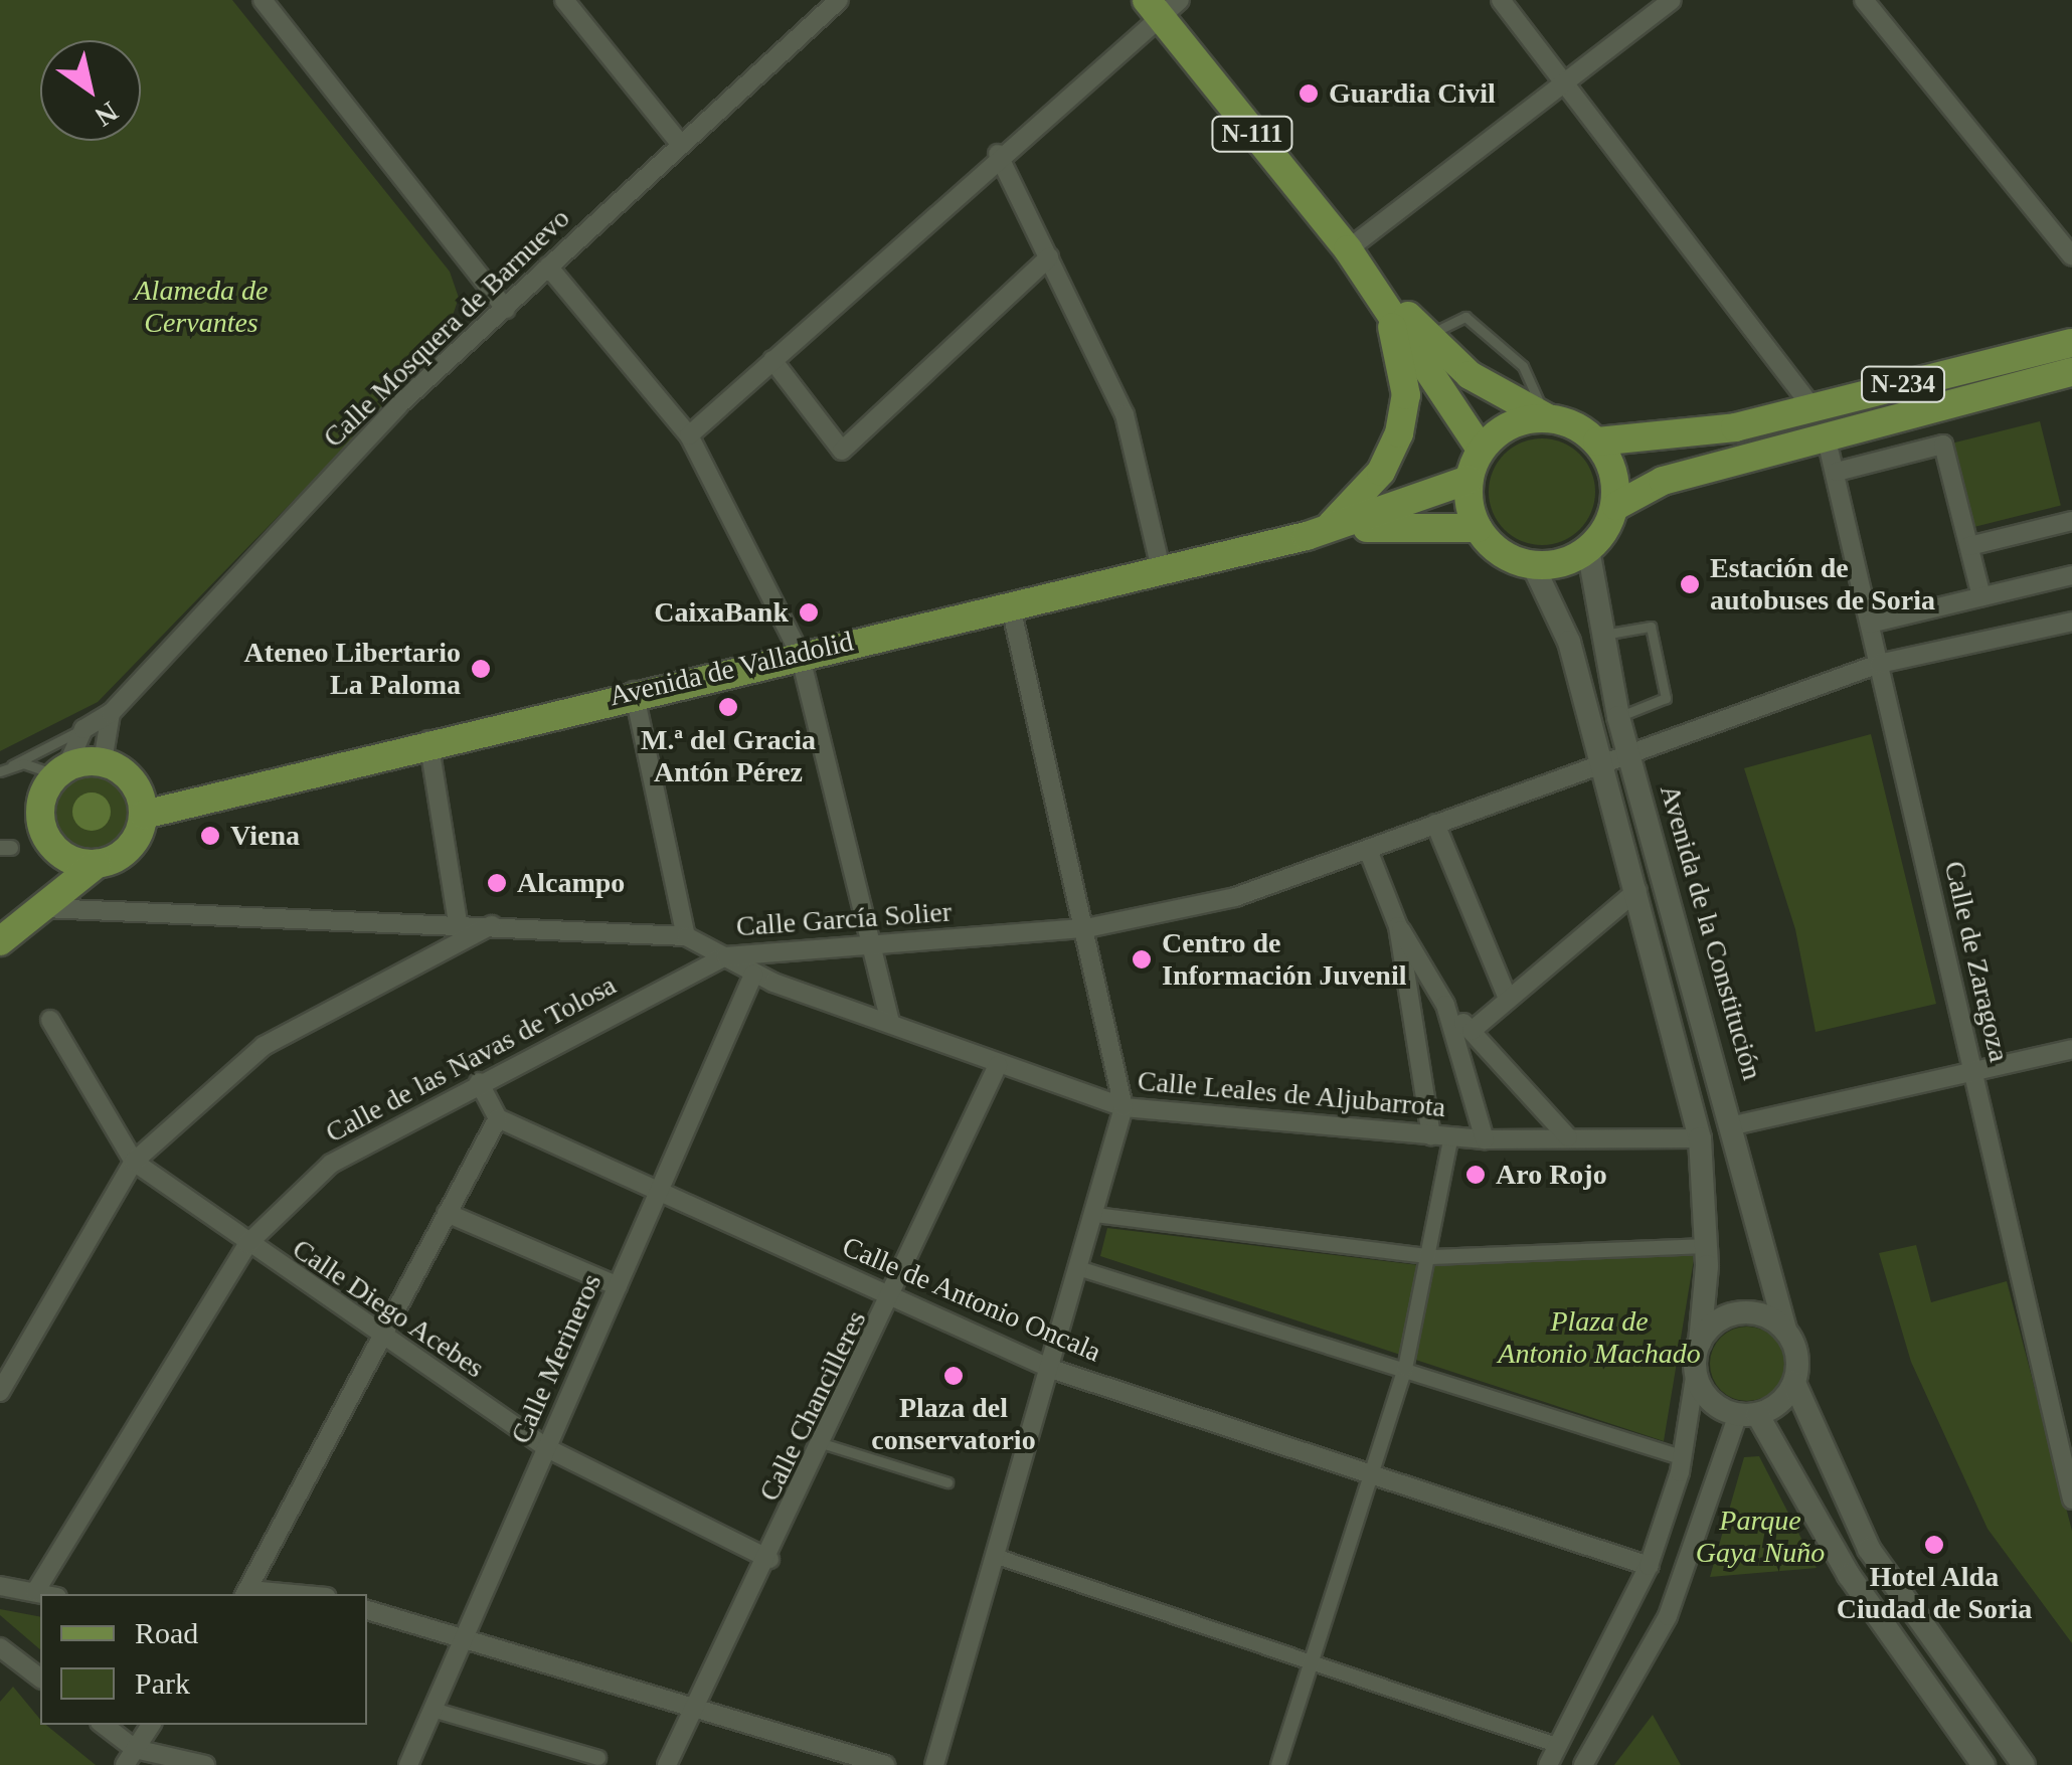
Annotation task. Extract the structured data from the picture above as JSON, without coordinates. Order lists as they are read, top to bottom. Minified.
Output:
{"streets":{"main road":["N-111","N-234","Avenida de Valladolid"],"street":["Calle Mosquera de Barnuevo","Calle García Solier","Avenida de la Constitución","Calle de Zaragoza","Calle de las Navas de Tolosa","Calle Leales de Aljubarrota","Calle de Antonio Oncala","Calle Diego Acebes","Calle Merineros","Calle Chancilleres"]},"crossings":[["N-111","N-234"],["N-111","Avenida de Valladolid"],["N-111","Avenida de la Constitución"],["N-234","Avenida de la Constitución"],["N-234","Calle de Zaragoza"],["Calle García Solier","Avenida de la Constitución"],["Calle García Solier","Calle de Zaragoza"],["Calle García Solier","Calle de las Navas de Tolosa"],["Calle García Solier","Calle Leales de Aljubarrota"],["Calle de las Navas de Tolosa","Calle Leales de Aljubarrota"],["Calle de las Navas de Tolosa","Calle Diego Acebes"],["Calle Leales de Aljubarrota","Calle Merineros"],["Calle Leales de Aljubarrota","Calle Chancilleres"],["Calle de Antonio Oncala","Calle Merineros"],["Calle de Antonio Oncala","Calle Chancilleres"],["Calle Diego Acebes","Calle Merineros"],["Calle Diego Acebes","Calle Chancilleres"]],"parks":["Alameda de Cervantes","Plaza de Antonio Machado","Parque Gaya Nuño"],"places":["Guardia Civil","Estación de autobuses de Soria","CaixaBank","Ateneo Libertario La Paloma","M.ª del Gracia Antón Pérez","Viena","Alcampo","Centro de Información Juvenil","Aro Rojo","Plaza del conservatorio","Hotel Alda Ciudad de Soria"],"legend":["Road","Park"],"north":"bottom right"}
